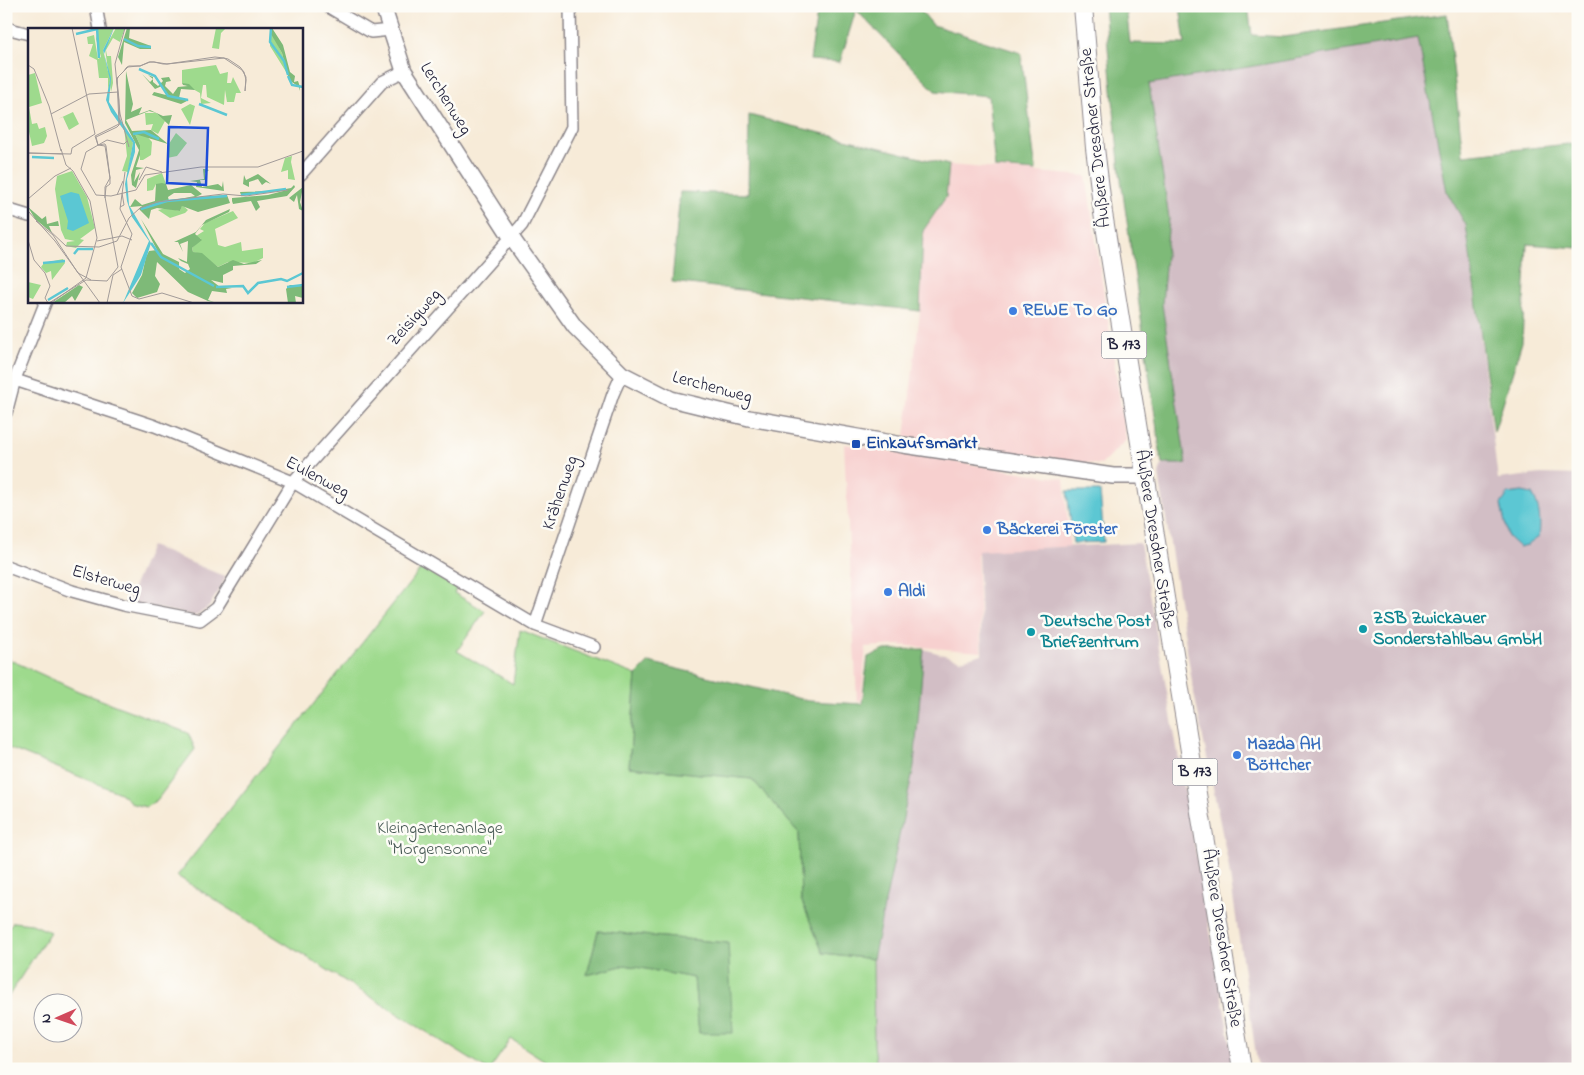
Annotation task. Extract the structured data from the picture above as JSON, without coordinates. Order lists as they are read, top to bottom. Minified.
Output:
{"streets":{"main road":["Äußere Dresdner Straße","B 173"],"street":["Lerchenweg","Zeisigweg","Eulenweg","Krähenweg","Elsterweg"]},"crossings":[["Lerchenweg","Äußere Dresdner Straße"],["Lerchenweg","Zeisigweg"],["Lerchenweg","Krähenweg"],["Zeisigweg","Eulenweg"],["Zeisigweg","Elsterweg"],["Eulenweg","Krähenweg"]],"parks":["Kleingartenanlage \"Morgensonne\""],"places":{"other":["REWE To Go","Bäckerei Förster","Aldi","ZSB Zwickauer Sonderstahlbau GmbH","Deutsche Post Briefzentrum","Mazda AH Böttcher"],"transit":["Einkaufsmarkt"]},"north":"left"}
